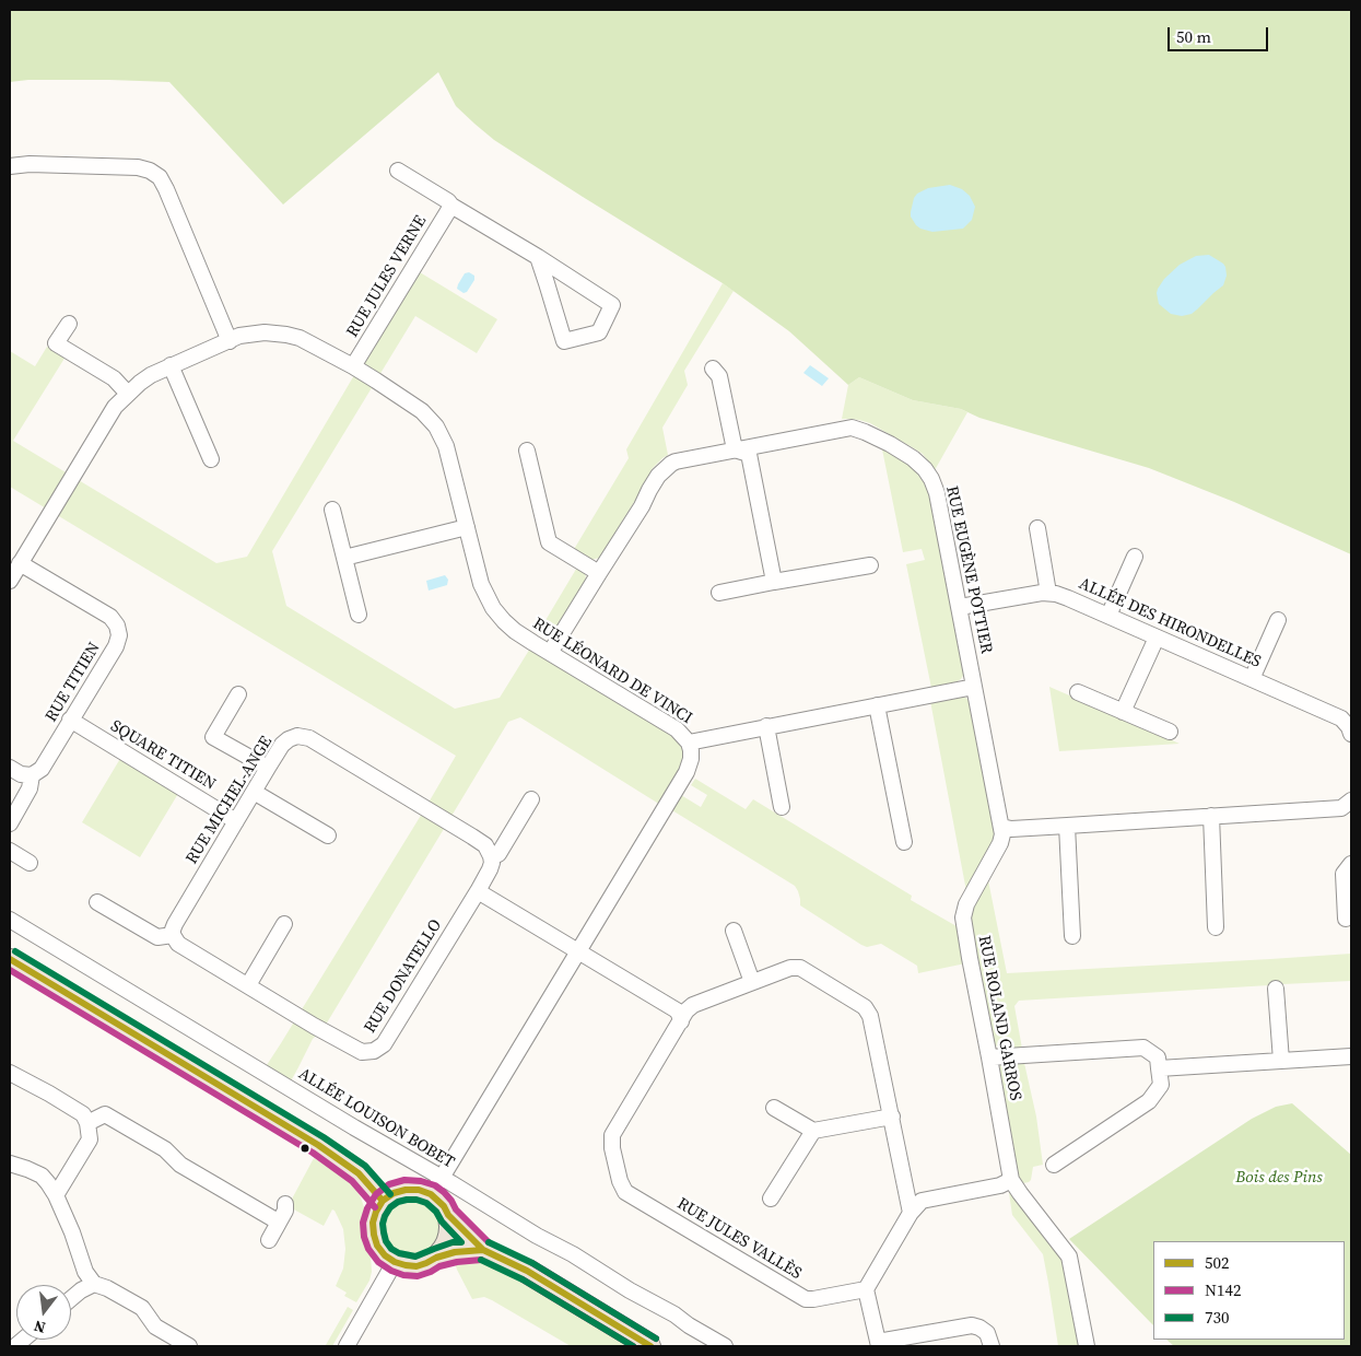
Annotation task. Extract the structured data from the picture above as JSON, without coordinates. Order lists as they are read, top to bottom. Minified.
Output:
{"streets":{"street":["RUE JULES VERNE","RUE EUGÈNE POTTIER","ALLÉE DES HIRONDELLES","RUE LÉONARD DE VINCI","RUE TITIEN","SQUARE TITIEN","RUE MICHEL-ANGE","RUE DONATELLO","RUE ROLAND GARROS","ALLÉE LOUISON BOBET","RUE JULES VALLÈS"]},"crossings":[["RUE JULES VERNE","RUE LÉONARD DE VINCI"],["RUE EUGÈNE POTTIER","ALLÉE DES HIRONDELLES"],["RUE EUGÈNE POTTIER","RUE LÉONARD DE VINCI"],["RUE EUGÈNE POTTIER","RUE ROLAND GARROS"],["RUE LÉONARD DE VINCI","RUE TITIEN"],["RUE LÉONARD DE VINCI","ALLÉE LOUISON BOBET"],["RUE TITIEN","SQUARE TITIEN"],["SQUARE TITIEN","RUE MICHEL-ANGE"]],"parks":["Bois des Pins"],"lines":["transit line 730","transit line 502","transit line N142"],"legend":["502","N142","730"],"scale_bar":"50 m","north":"bottom"}
